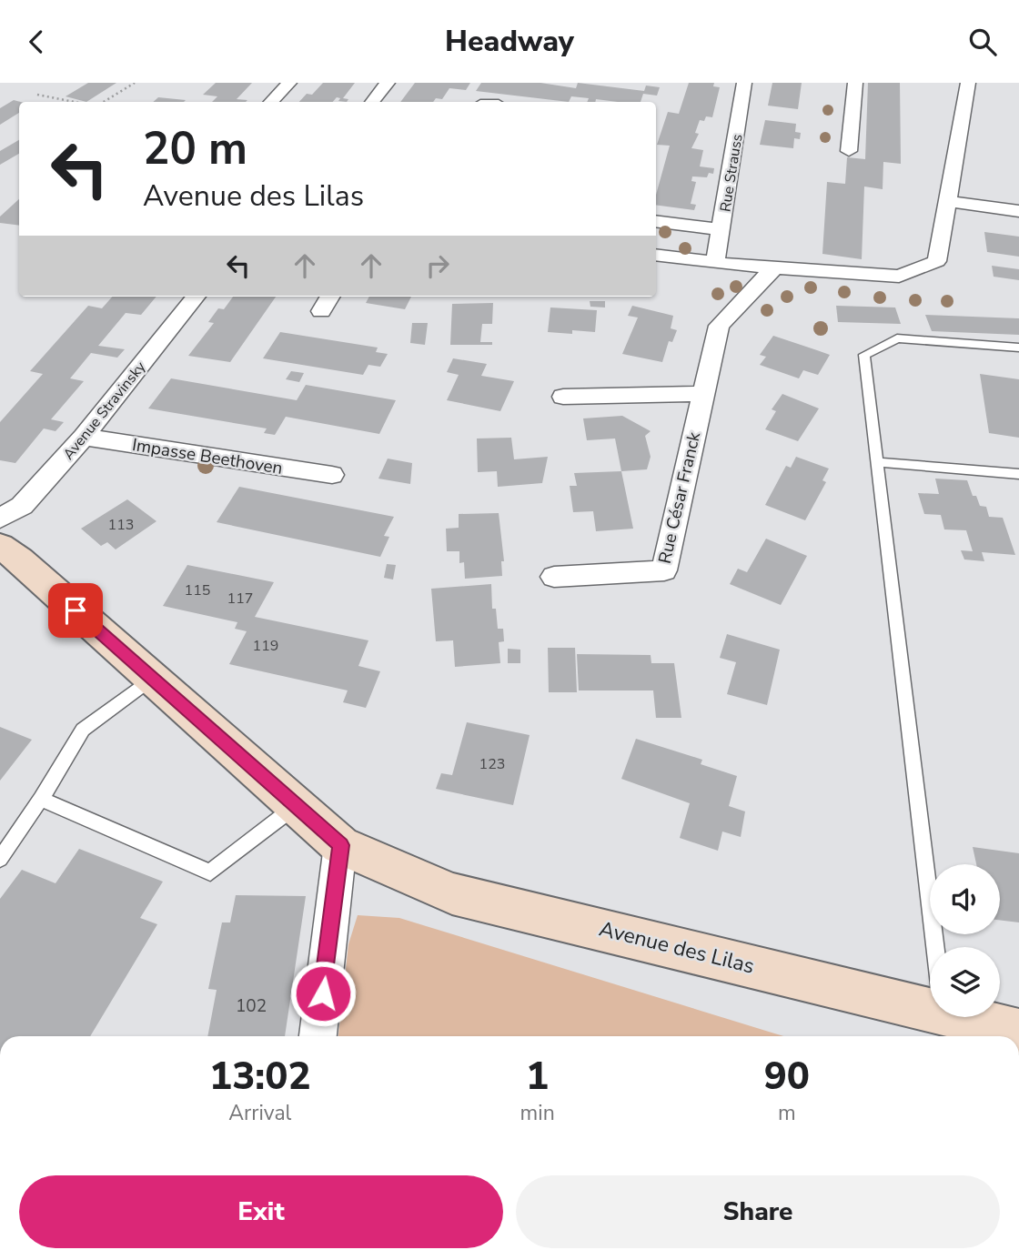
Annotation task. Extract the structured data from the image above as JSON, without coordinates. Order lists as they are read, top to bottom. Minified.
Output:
{"streets":{"street":["Rue Strauss","Avenue Stravinsky","Impasse Beethoven","Rue César Franck","Avenue des Lilas"]},"crossings":[["Avenue Stravinsky","Impasse Beethoven"]],"house_numbers":["113","115","117","119","123","102"],"page":{"header":"Headway","turn":["20 m","Avenue des Lilas"],"eta":["13:02","Arrival","1","min","90","m"],"buttons":["Exit","Share"]}}
